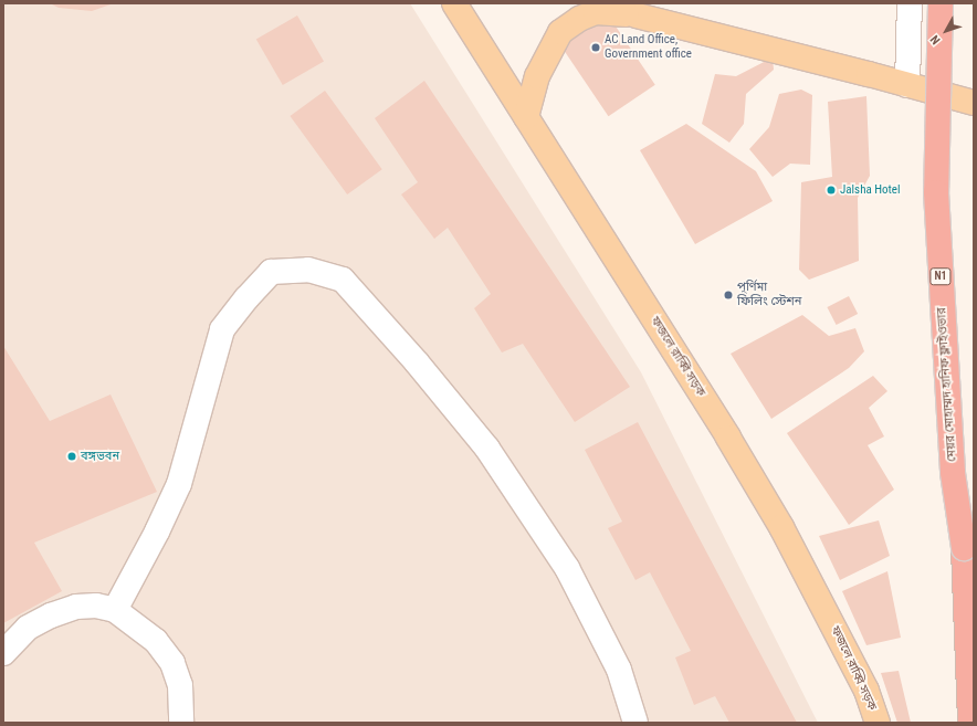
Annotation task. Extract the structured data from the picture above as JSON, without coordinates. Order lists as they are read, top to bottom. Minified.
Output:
{"streets":{"highway":["N1","মেয়র মোহাম্মদ হানিফ ফ্লাইওভার"],"main road":["ফজলে রাব্বি সড়ক"]},"places":["AC Land Office, Government office","Jalsha Hotel","পূর্ণিমা ফিলিং স্টেশন","বঙ্গভবন"],"north":"bottom left"}
